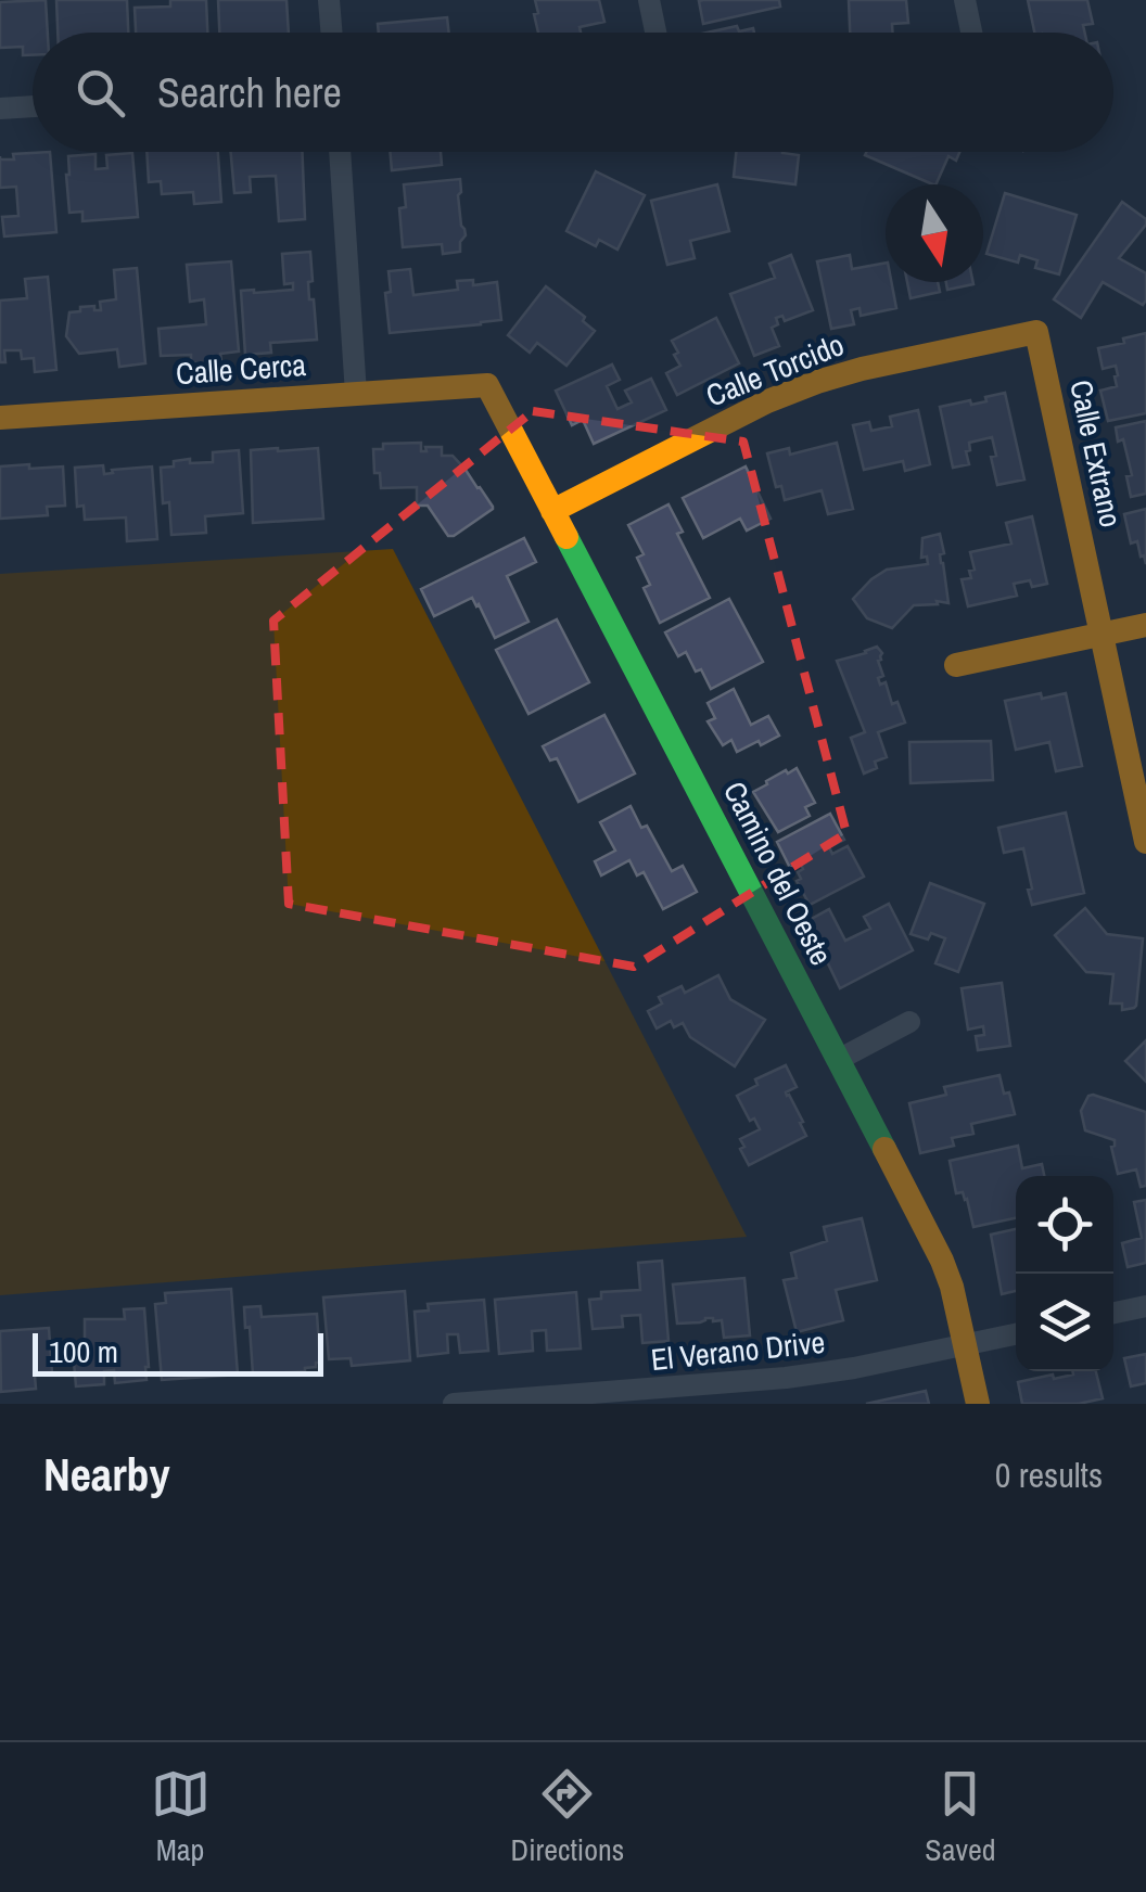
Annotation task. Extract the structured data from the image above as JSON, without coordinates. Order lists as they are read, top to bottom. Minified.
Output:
{"streets":{"street":["Calle Cerca","Calle Torcido","Calle Extrano","Camino del Oeste","El Verano Drive"]},"crossings":[["Calle Cerca","Camino del Oeste"],["Calle Torcido","Calle Extrano"],["Calle Torcido","Camino del Oeste"],["Camino del Oeste","El Verano Drive"]],"scale_bar":"100 m","north":"bottom","page":{"search":"Search here","scale":"100 m","heading":["Nearby","0 results"],"nav":["Map","Directions","Saved"]}}
